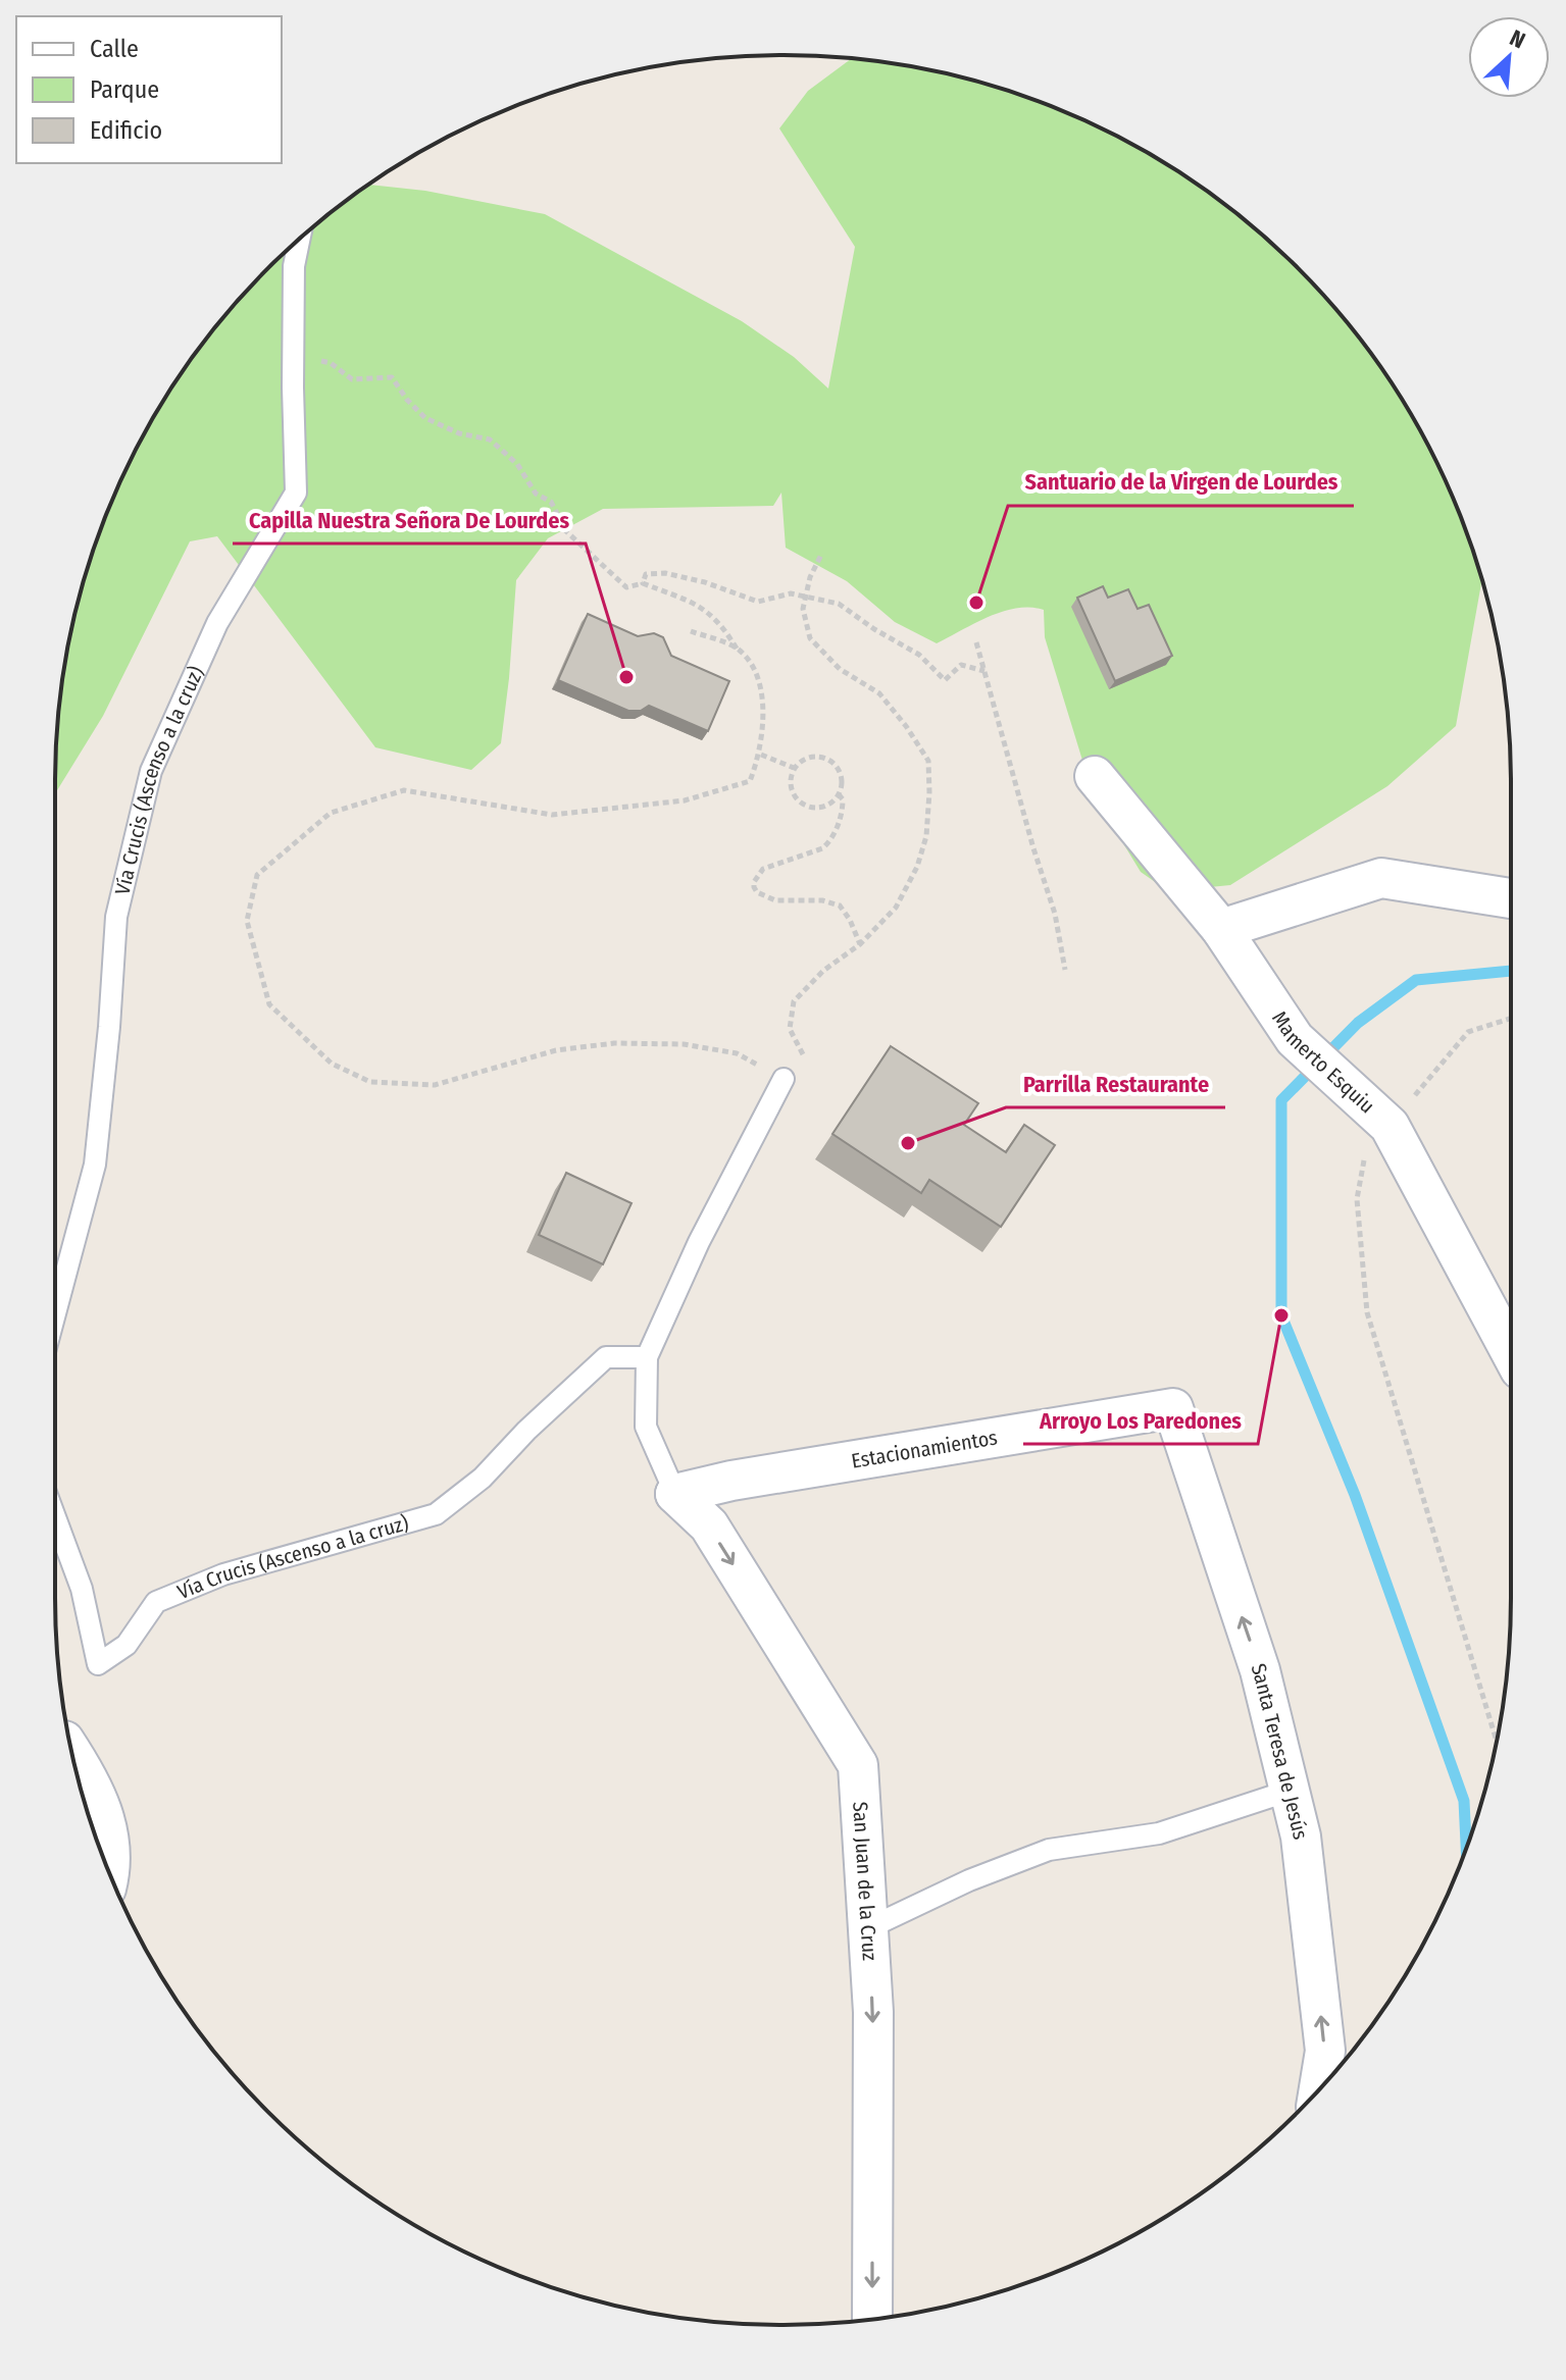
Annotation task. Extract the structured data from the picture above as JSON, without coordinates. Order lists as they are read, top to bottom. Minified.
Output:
{"streets":{"street":["Mamerto Esquiu","Estacionamientos","Santa Teresa de Jesús","San Juan de la Cruz"],"lane":["Vía Crucis (Ascenso a la cruz)"]},"crossings":[["Estacionamientos","Santa Teresa de Jesús"],["Estacionamientos","San Juan de la Cruz"]],"one_way":["Santa Teresa de Jesús","San Juan de la Cruz"],"places":["Santuario de la Virgen de Lourdes","Capilla Nuestra Señora De Lourdes","Parrilla Restaurante","Arroyo Los Paredones"],"legend":["Calle","Parque","Edificio"],"north":"top right"}
